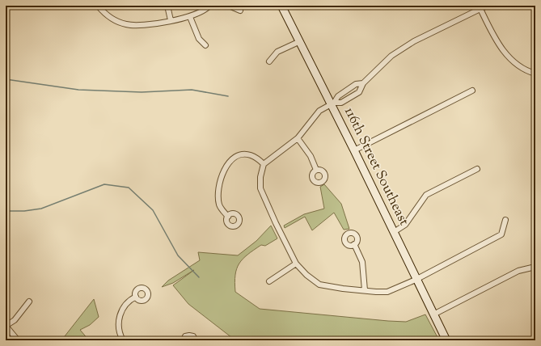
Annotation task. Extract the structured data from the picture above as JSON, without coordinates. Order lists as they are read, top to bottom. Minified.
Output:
{"streets":{"street":["116th Street Southeast"]}}
